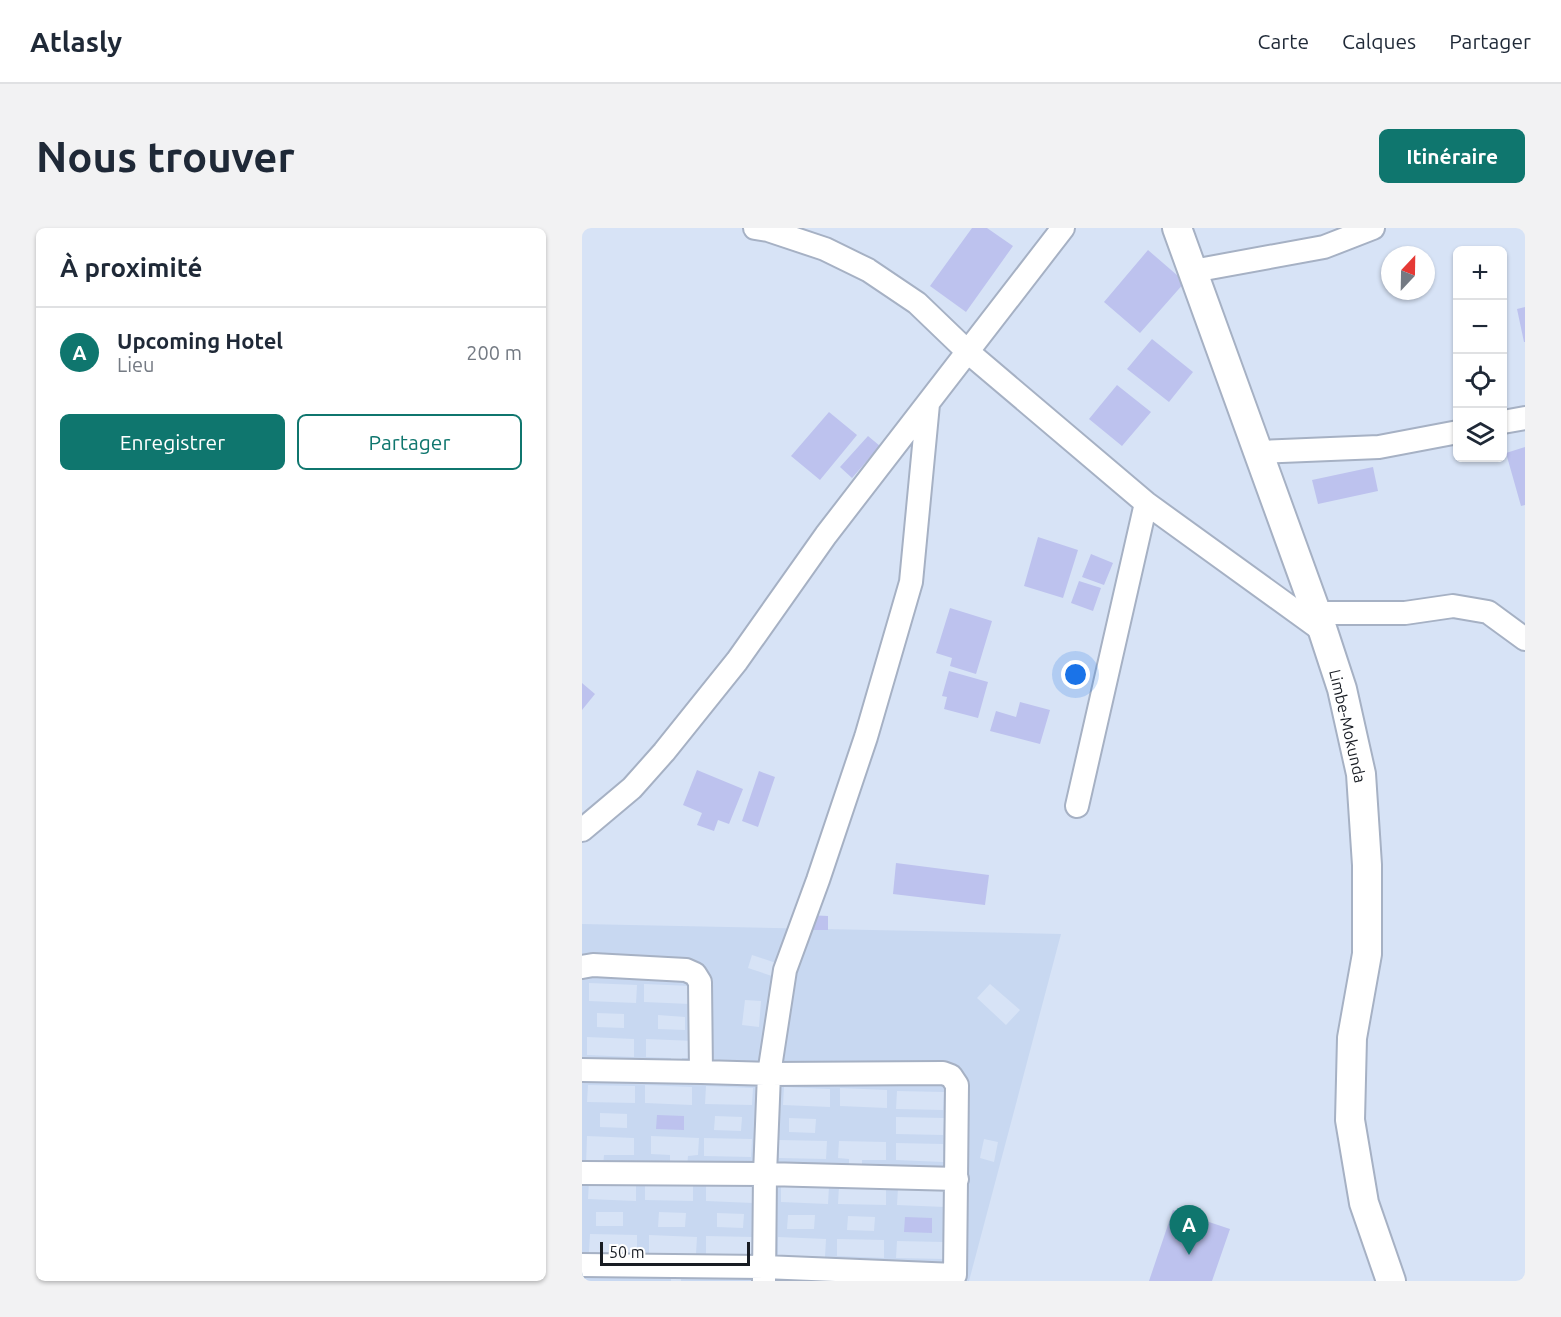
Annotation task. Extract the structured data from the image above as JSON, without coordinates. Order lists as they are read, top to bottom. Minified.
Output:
{"streets":{"main road":["Limbe-Mokunda"]},"scale_bar":"50 m","north":"top","page":{"header":"Atlasly","nav":["Carte","Calques","Partager"],"buttons":["Itinéraire",["Enregistrer","Partager"]],"title":"Nous trouver","heading":"À proximité","map_buttons":["+","−"],"list":[{"mark":"A","name":"Upcoming Hotel","note":"Lieu","value":"200 m"}],"pins":"A","scale":"50 m"}}
